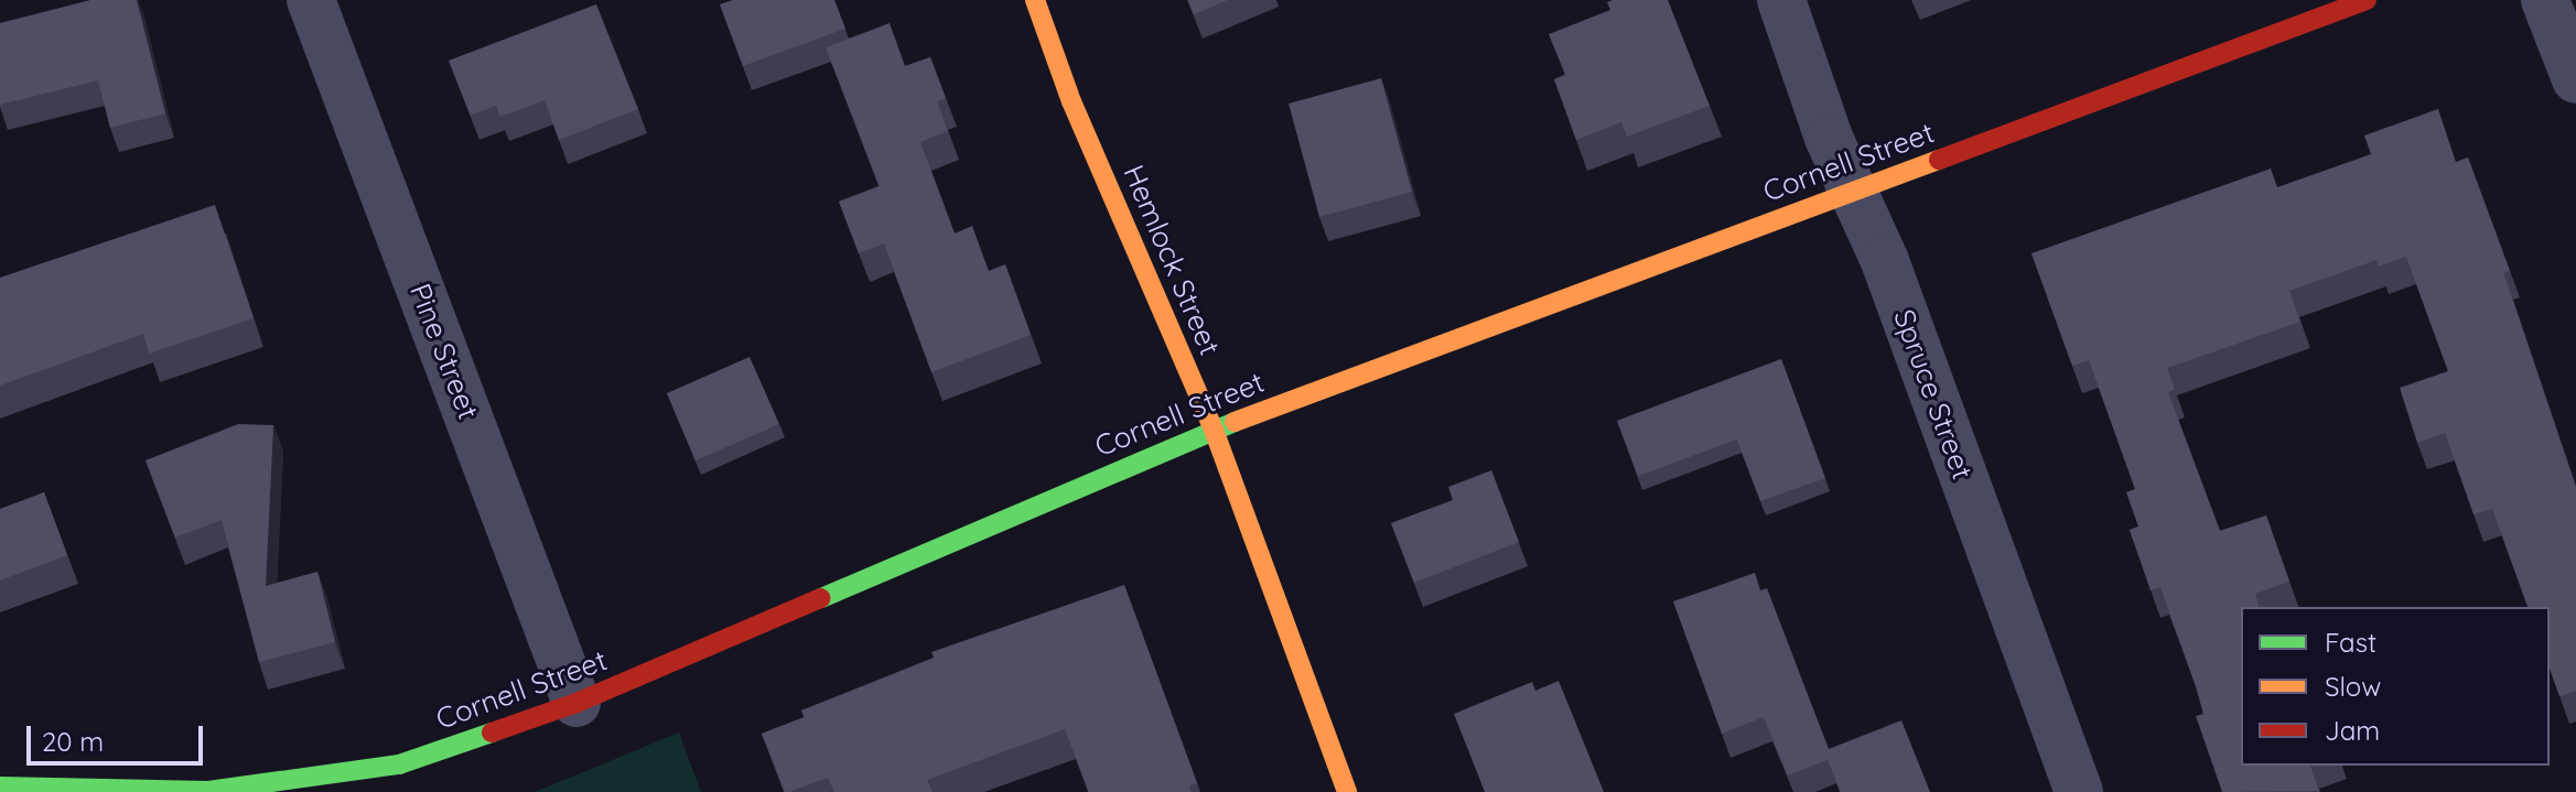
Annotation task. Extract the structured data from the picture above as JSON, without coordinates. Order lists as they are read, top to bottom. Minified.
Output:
{"streets":{"street":["Cornell Street","Hemlock Street","Pine Street","Spruce Street"]},"crossings":[["Cornell Street","Hemlock Street"],["Cornell Street","Pine Street"],["Cornell Street","Spruce Street"]],"legend":["Fast","Slow","Jam"],"scale_bar":"20 m"}
